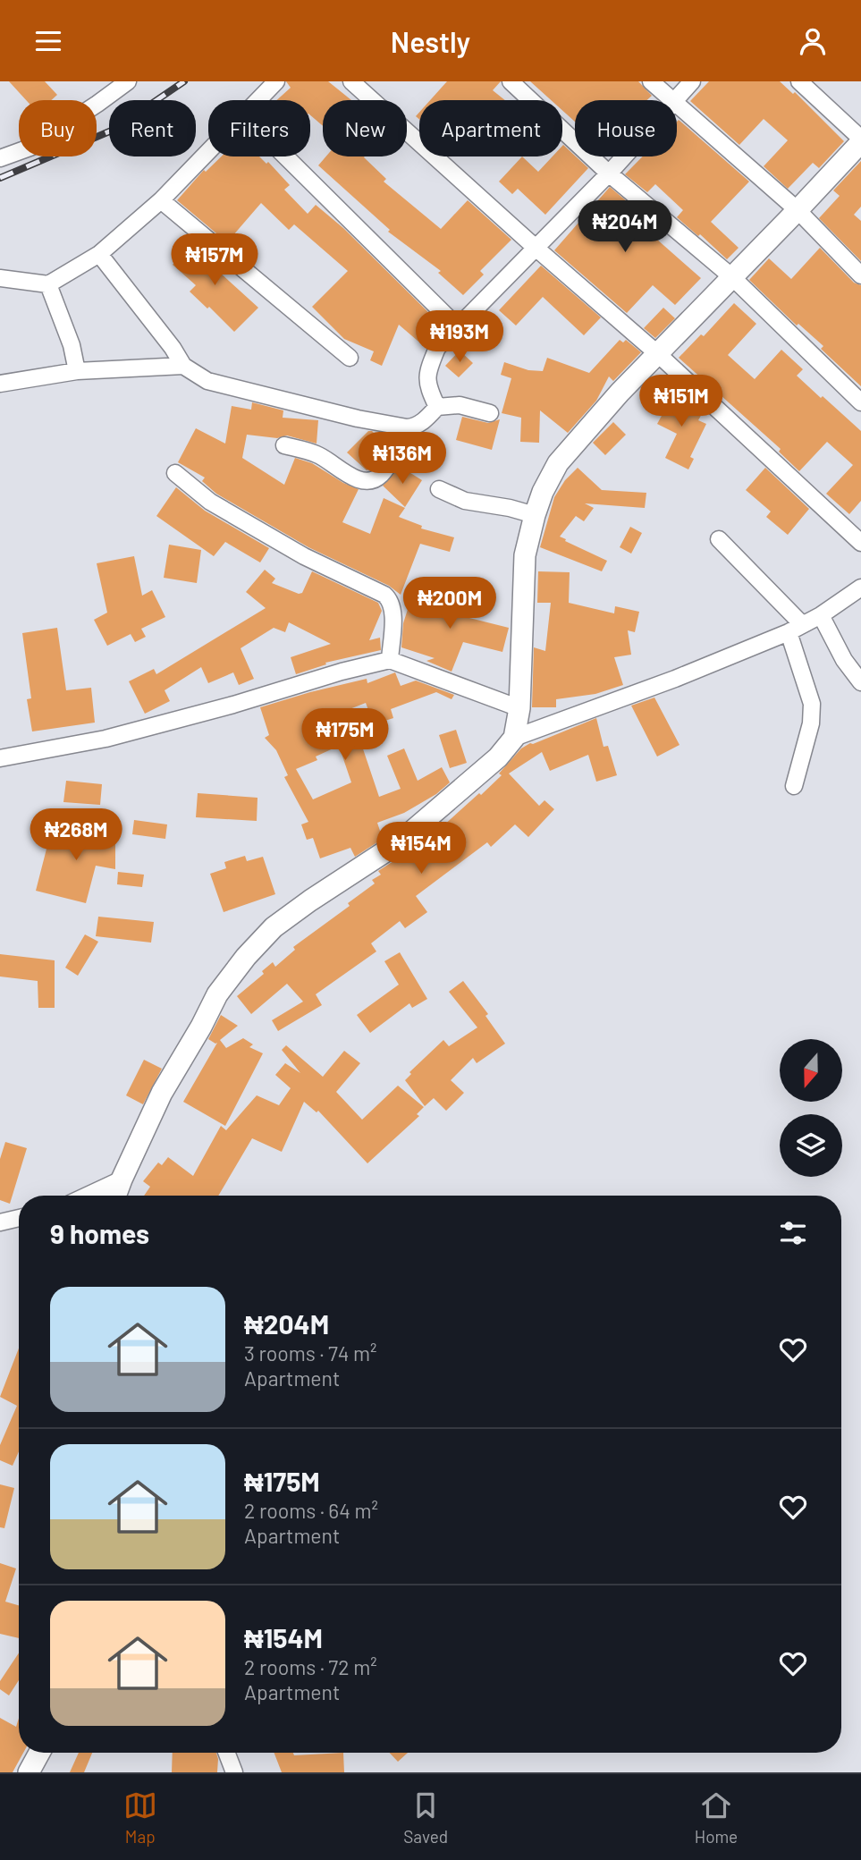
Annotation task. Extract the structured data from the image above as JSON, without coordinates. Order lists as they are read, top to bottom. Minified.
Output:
{"north":"bottom","page":{"header":"Nestly","chip":["Buy","Rent","Filters","New","Apartment","House"],"price":["₦204M","₦157M","₦193M","₦151M","₦136M","₦200M","₦175M","₦268M","₦154M"],"heading":"9 homes","list":[{"name":"₦204M","note":"3 rooms · 74 m² · Apartment"},{"name":"₦175M","note":"2 rooms · 64 m² · Apartment"},{"name":"₦154M","note":"2 rooms · 72 m² · Apartment"}],"tabs":["Map","Saved","Home"]}}
